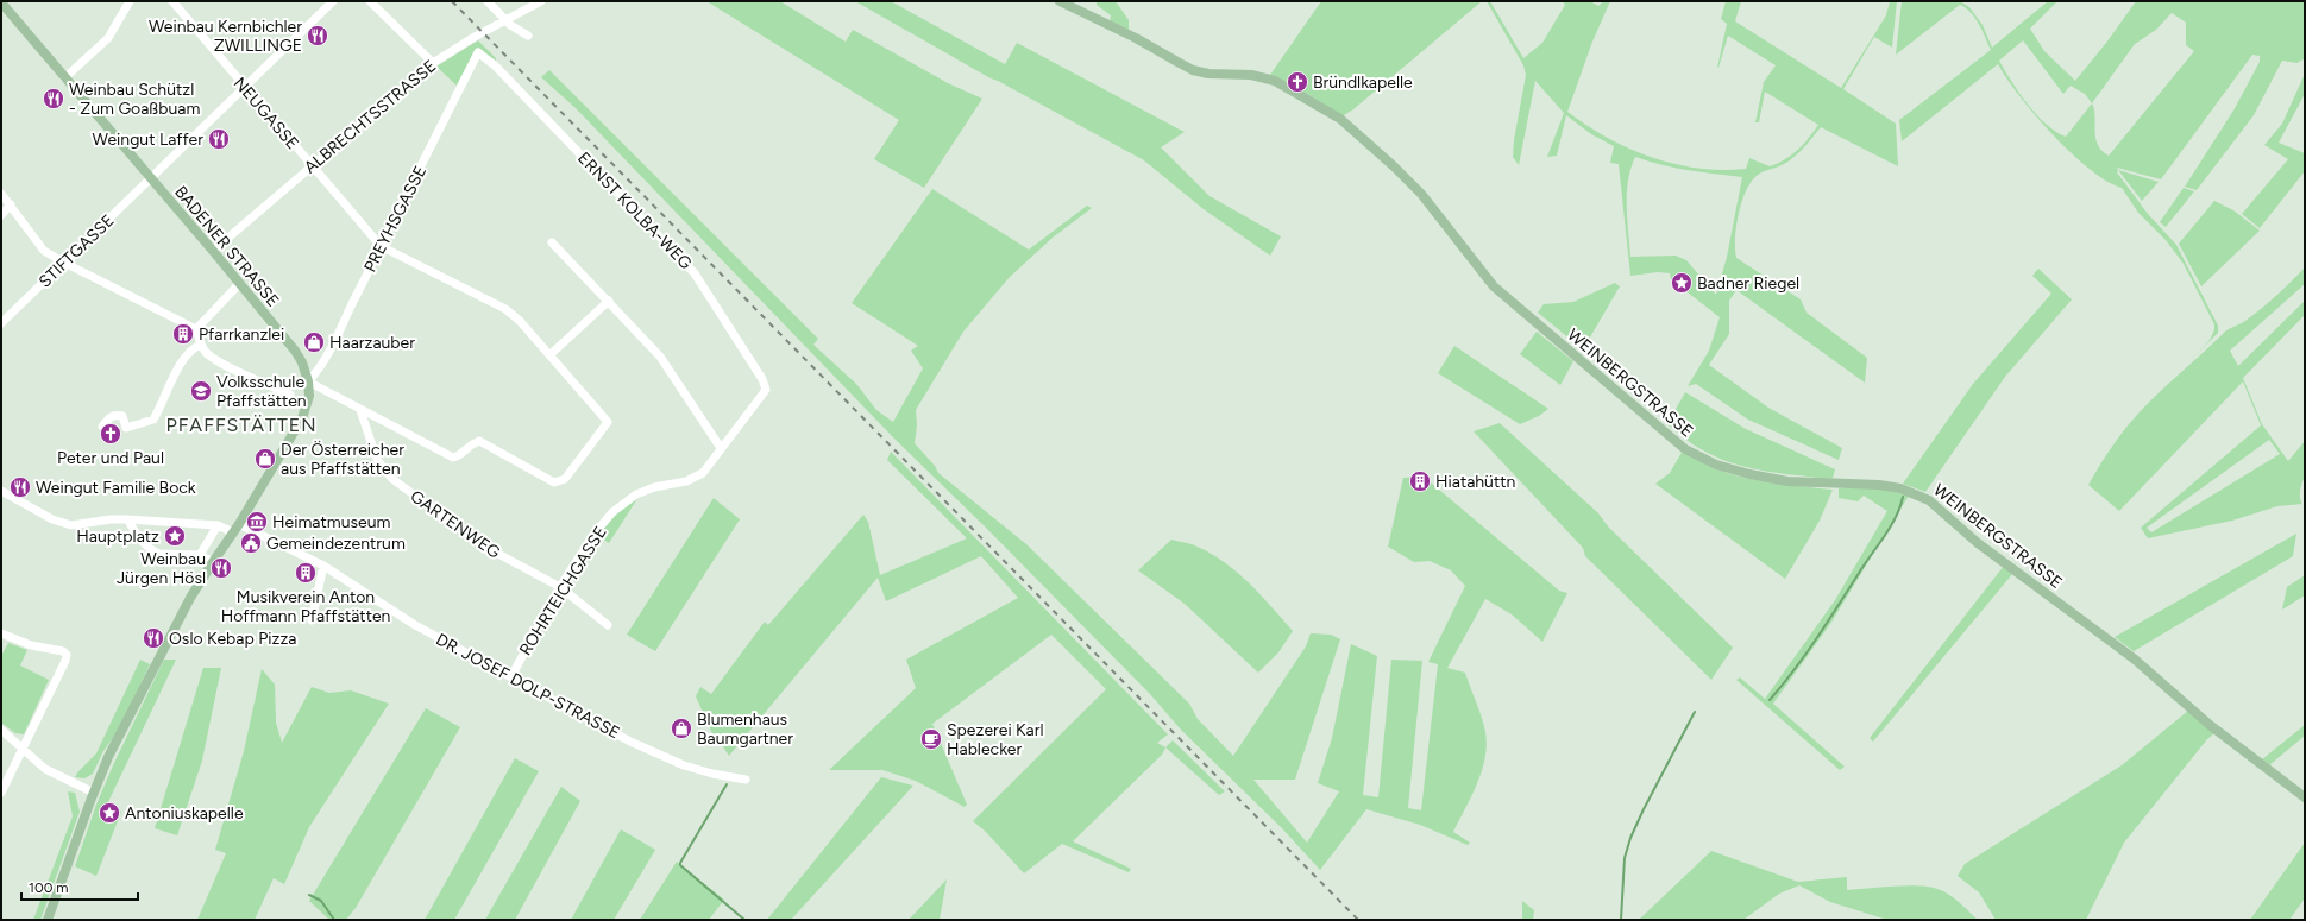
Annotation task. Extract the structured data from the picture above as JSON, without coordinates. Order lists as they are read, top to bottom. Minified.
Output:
{"streets":{"main road":["BADENER STRASSE","WEINBERGSTRASSE"],"street":["NEUGASSE","ALBRECHTSSTRASSE","ERNST KOLBA-WEG","PREYHSGASSE","STIFTGASSE","GARTENWEG","ROHRTEICHGASSE","DR. JOSEF DOLP-STRASSE"]},"crossings":[["NEUGASSE","ALBRECHTSSTRASSE"],["NEUGASSE","PREYHSGASSE"],["NEUGASSE","STIFTGASSE"],["ALBRECHTSSTRASSE","BADENER STRASSE"],["ERNST KOLBA-WEG","PREYHSGASSE"],["ERNST KOLBA-WEG","ROHRTEICHGASSE"],["PREYHSGASSE","BADENER STRASSE"],["BADENER STRASSE","STIFTGASSE"],["BADENER STRASSE","DR. JOSEF DOLP-STRASSE"],["GARTENWEG","ROHRTEICHGASSE"],["ROHRTEICHGASSE","DR. JOSEF DOLP-STRASSE"]],"districts":["PFAFFSTÄTTEN"],"places":{"restaurant":["Weinbau Kernbichler ZWILLINGE","Weinbau Schützl - Zum Goaßbuam","Weingut Laffer","Weingut Familie Bock","Weinbau Jürgen Hösl","Oslo Kebap Pizza"],"church":["Bründlkapelle","Peter und Paul"],"place":["Badner Riegel","Hauptplatz","Antoniuskapelle"],"building":["Pfarrkanzlei","Hiatahüttn","Musikverein Anton Hoffmann Pfaffstätten"],"shop":["Haarzauber","Der Österreicher aus Pfaffstätten","Blumenhaus Baumgartner"],"school or university":["Volksschule Pfaffstätten"],"museum":["Heimatmuseum"],"public building":["Gemeindezentrum"],"cafe":["Spezerei Karl Hablecker"]},"scale_bar":"100 m"}
